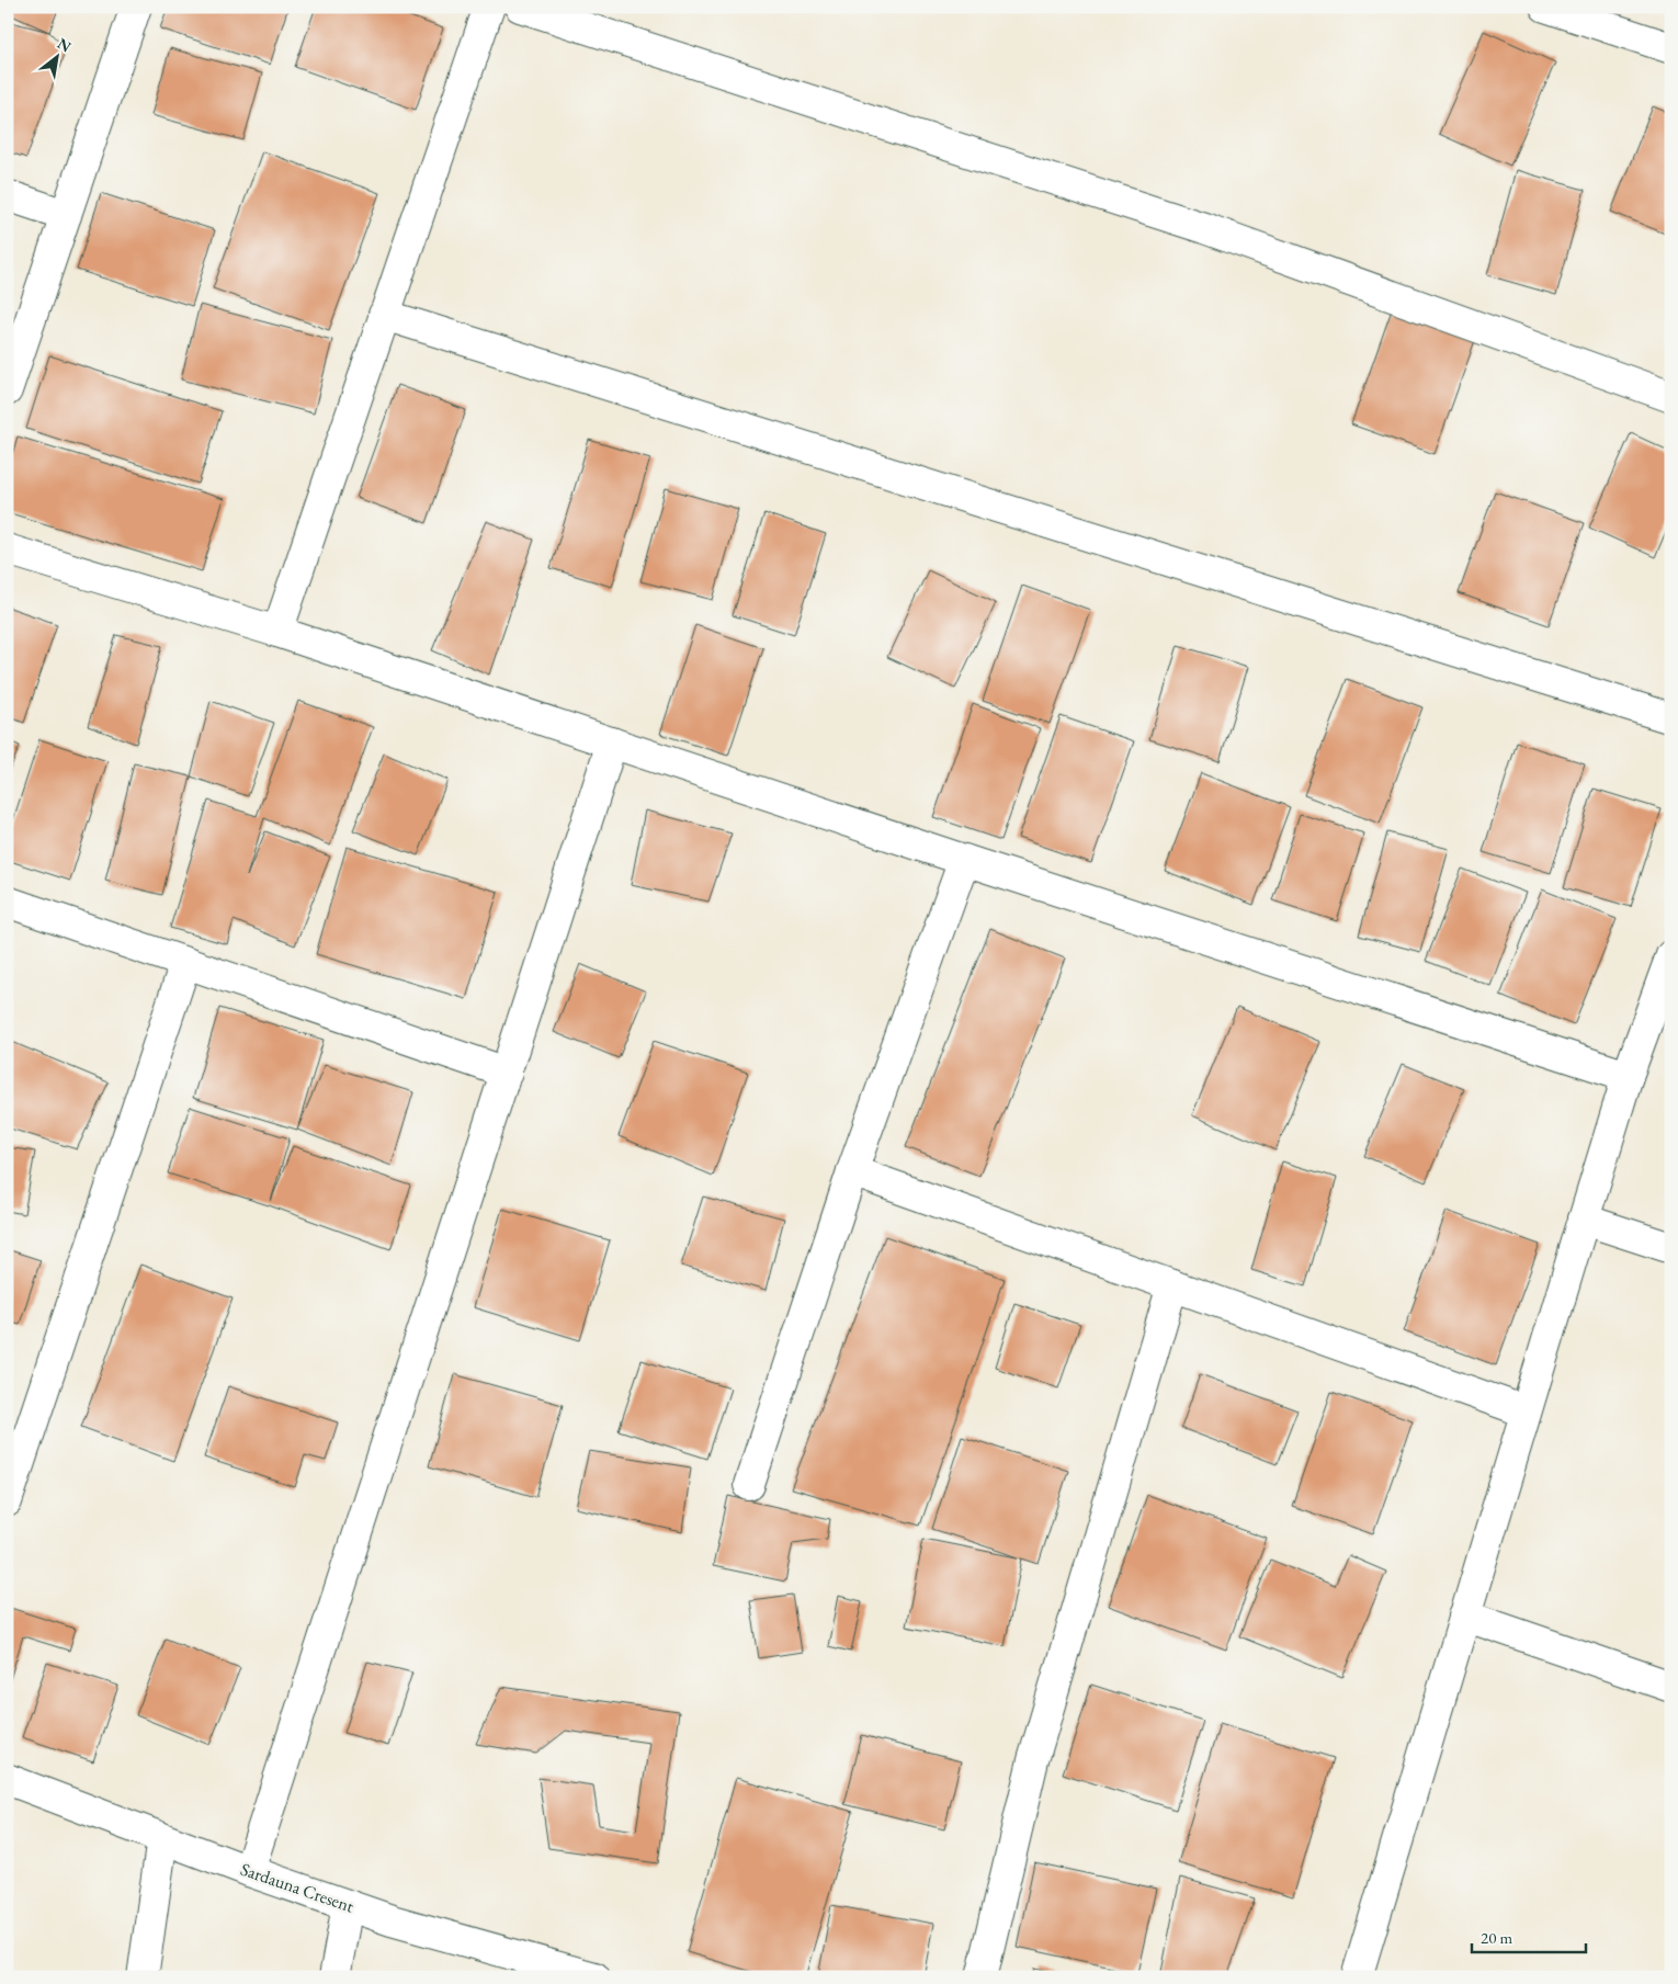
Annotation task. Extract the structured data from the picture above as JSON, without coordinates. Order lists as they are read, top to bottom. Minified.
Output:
{"streets":{"street":["Sardauna Cresent"]},"scale_bar":"20 m","north":"top right"}
